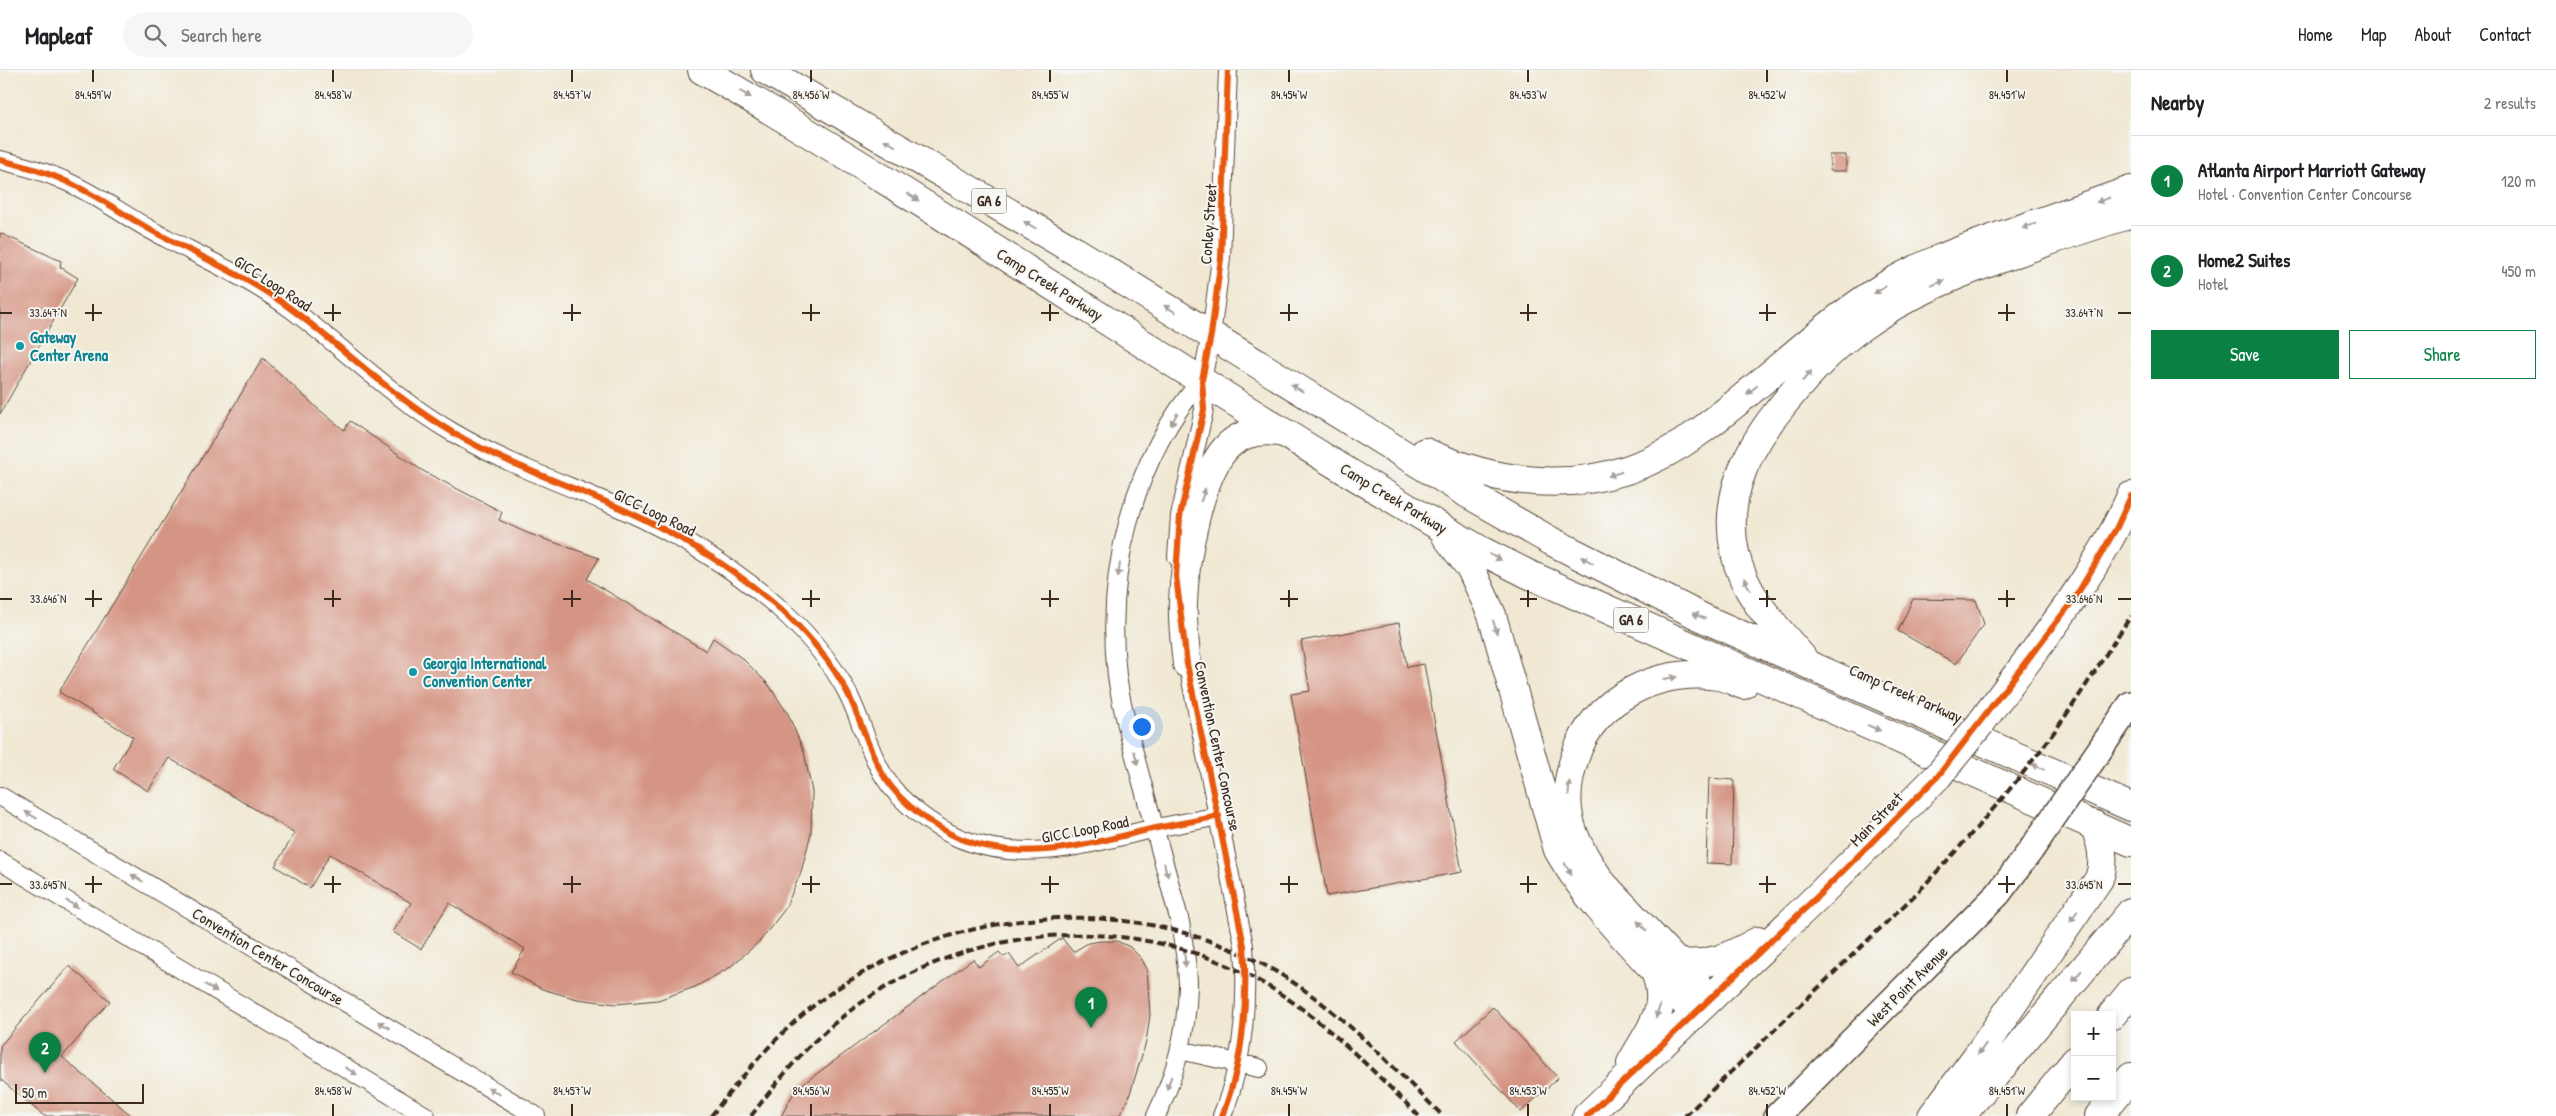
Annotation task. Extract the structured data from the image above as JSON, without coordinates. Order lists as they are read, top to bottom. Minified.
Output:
{"streets":{"main road":["GA 6","Camp Creek Parkway","Main Street"],"street":["Conley Street","GICC Loop Road","Convention Center Concourse","West Point Avenue"]},"crossings":[["Conley Street","Camp Creek Parkway"],["Conley Street","Convention Center Concourse"],["GICC Loop Road","Convention Center Concourse"],["Camp Creek Parkway","Convention Center Concourse"]],"places":["Gateway Center Arena","Georgia International Convention Center"],"scale_bar":"50 m","page":{"header":"Mapleaf","search":"Search here","nav":["Home","Map","About","Contact"],"heading":["Nearby","2 results"],"list":[{"mark":"1","name":"Atlanta Airport Marriott Gateway","note":"Hotel · Convention Center Concourse","value":"120 m"},{"mark":"2","name":"Home2 Suites","note":"Hotel","value":"450 m"}],"buttons":["Save","Share"],"pins":["1","2"],"map_buttons":["+","−"],"scale":"50 m"},"coordinates":["84.459°W","84.458°W","84.457°W","84.456°W","84.455°W","84.454°W","84.453°W","84.452°W","84.451°W","33.647°N","33.646°N","33.645°N"]}
